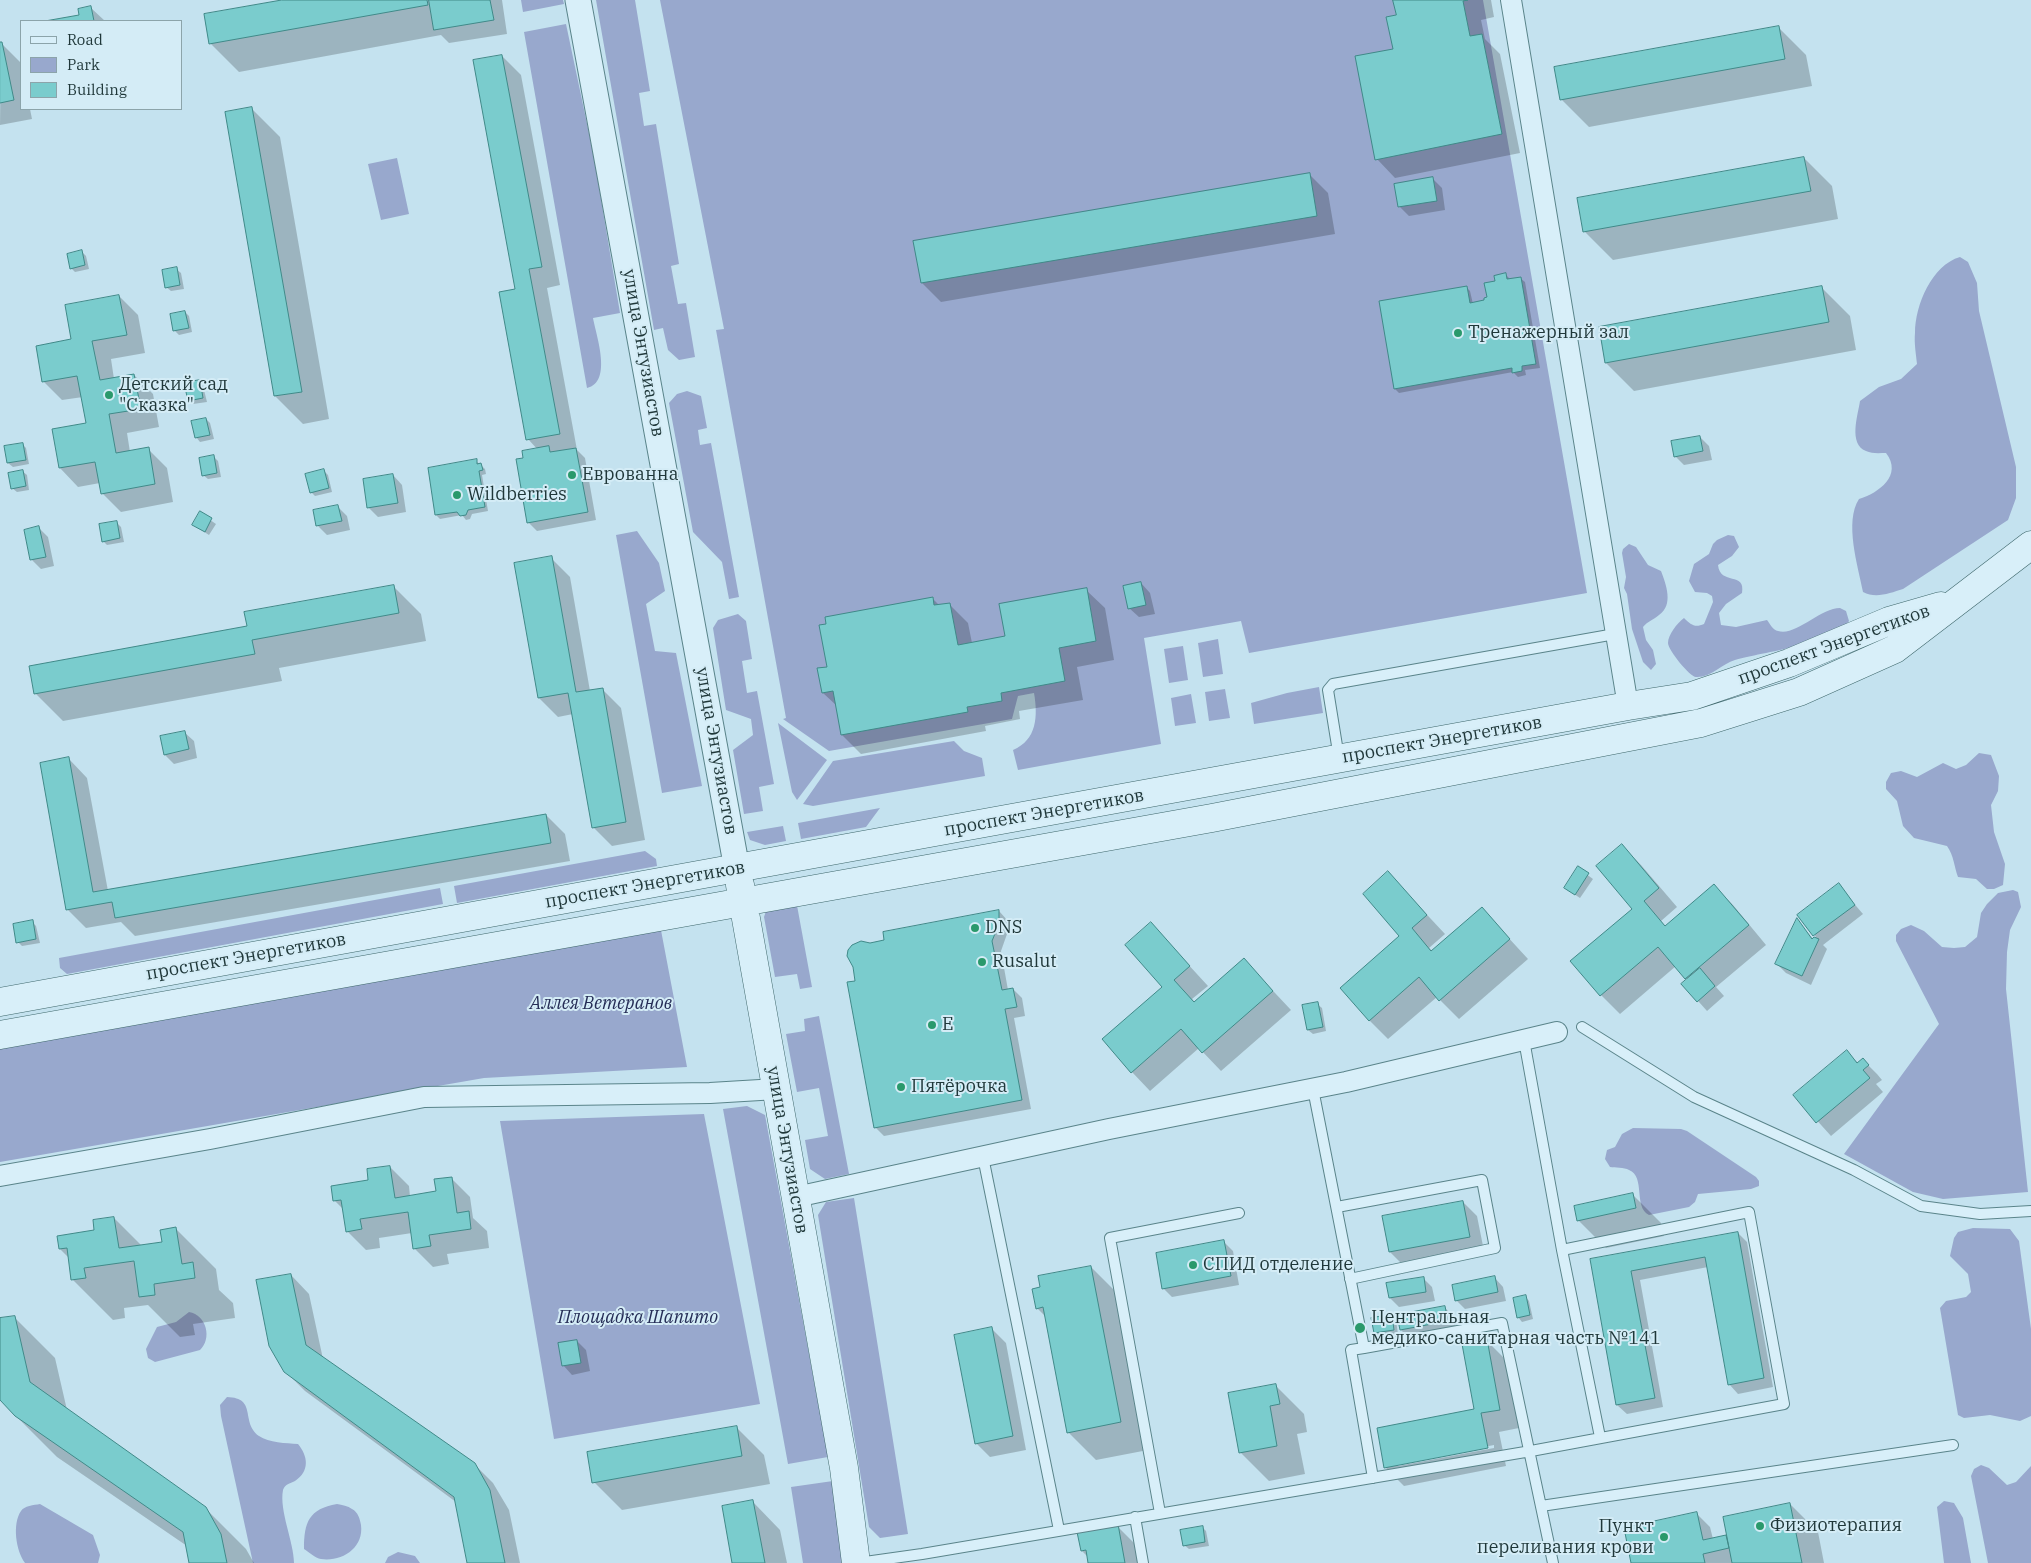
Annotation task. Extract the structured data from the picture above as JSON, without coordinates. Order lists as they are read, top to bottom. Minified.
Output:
{"streets":{"main road":["улица Энтузиастов","проспект Энергетиков"]},"crossings":[["улица Энтузиастов","проспект Энергетиков"]],"parks":["Аллея Ветеранов","Площадка Шапито"],"places":["Тренажерный зал","Детский сад \"Сказка\"","Еврованна","Wildberries","DNS","Rusalut","Е","Пятёрочка","СПИД отделение","Центральная медико-санитарная часть №141","Физиотерапия","Пункт переливания крови"],"legend":["Road","Park","Building"]}
